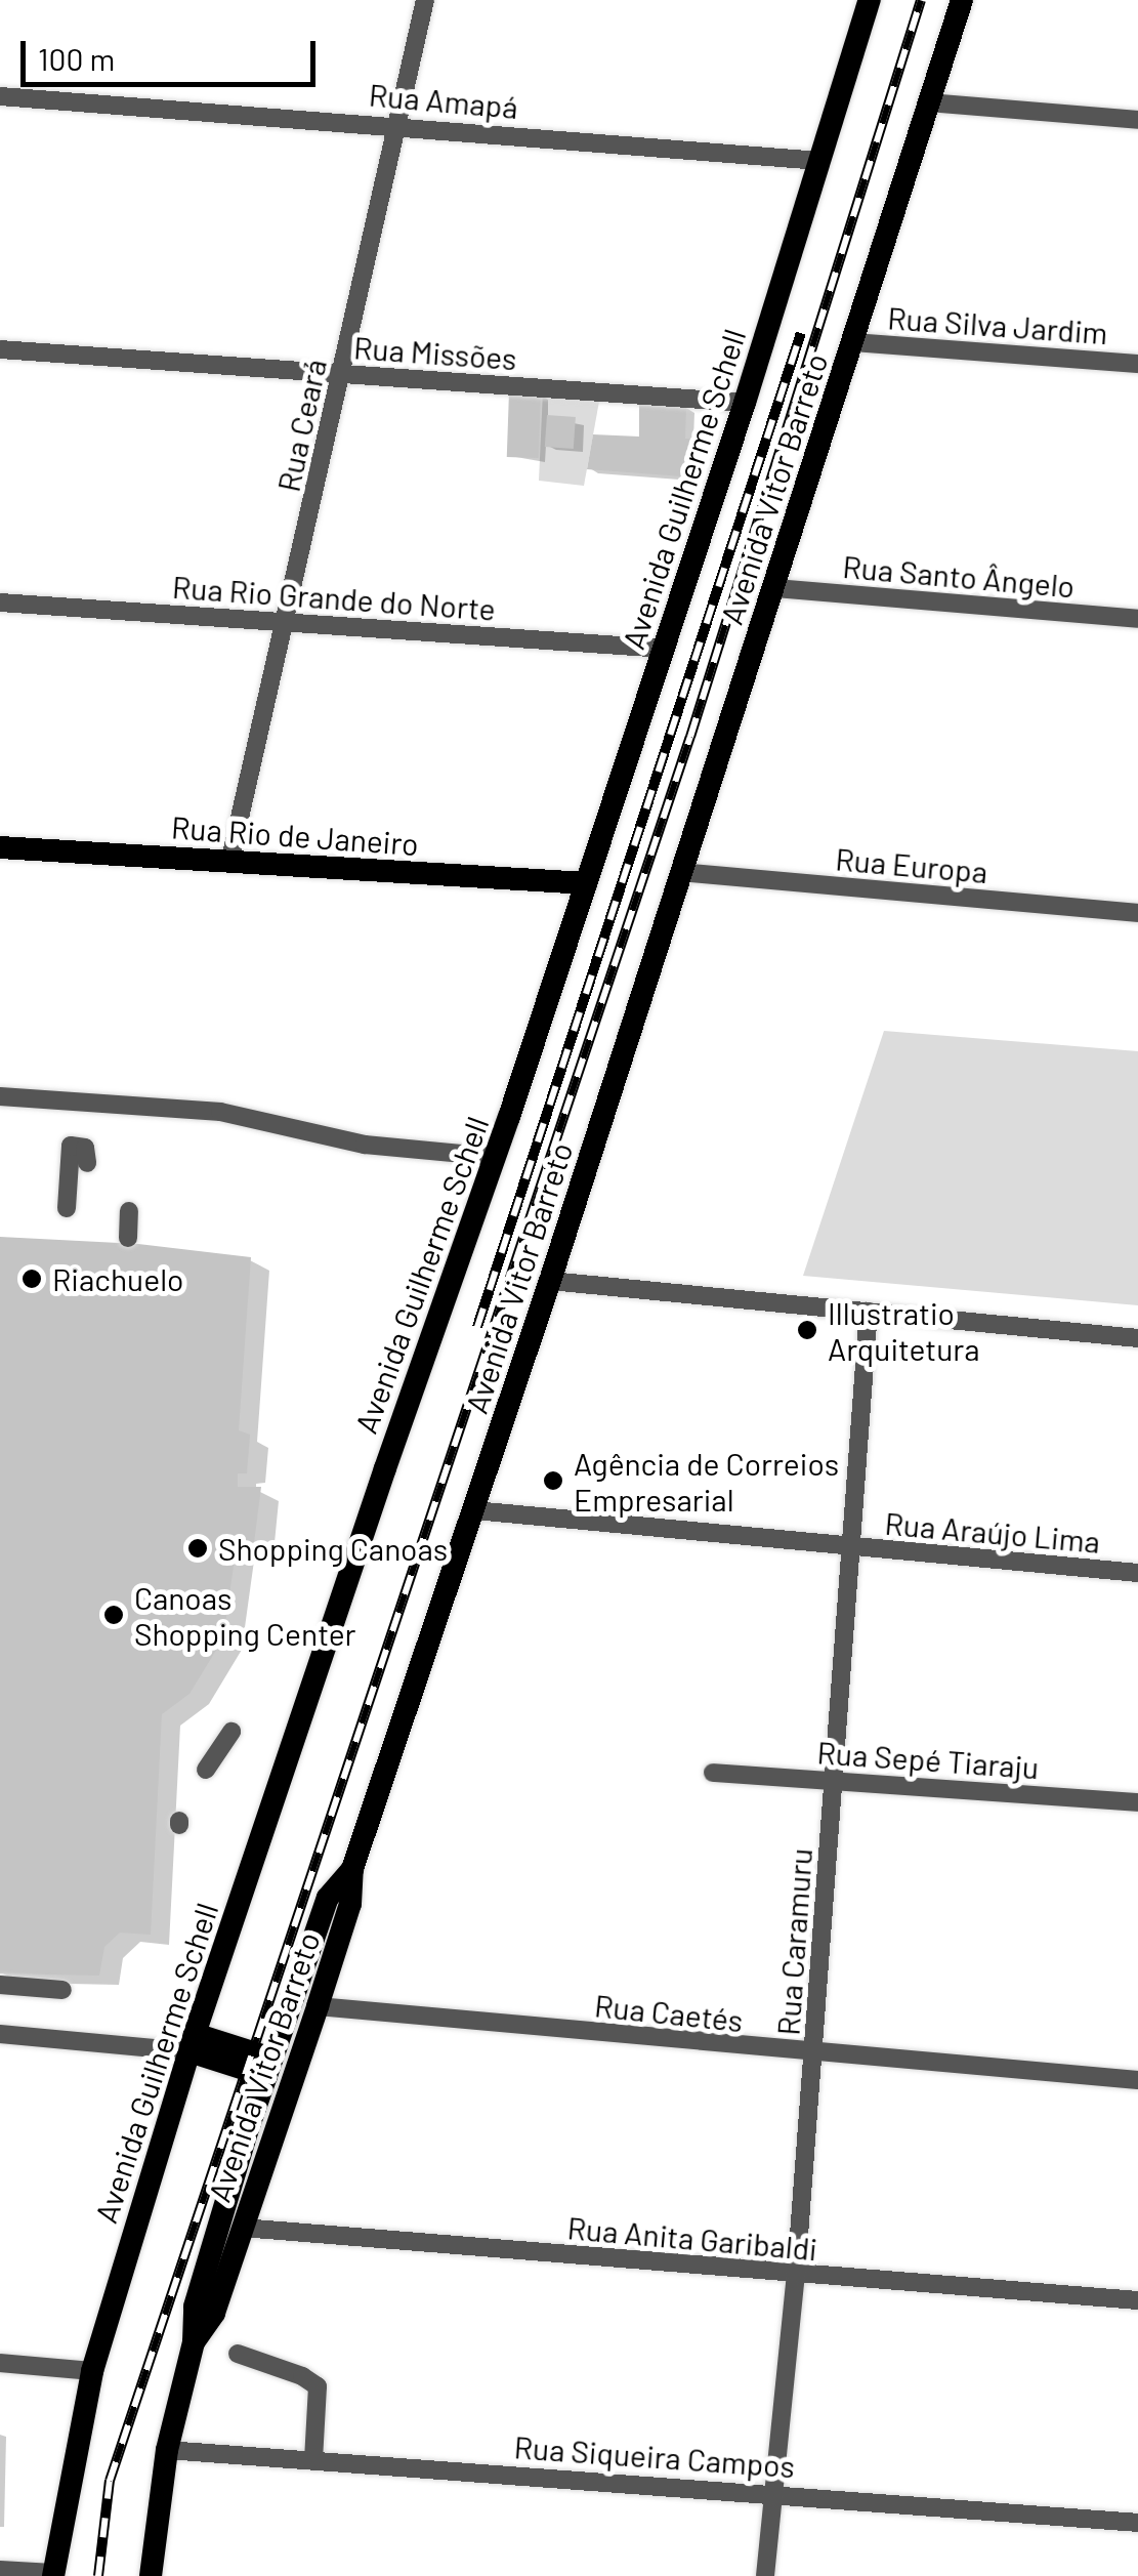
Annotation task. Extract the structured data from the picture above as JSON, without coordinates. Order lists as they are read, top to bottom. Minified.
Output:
{"streets":{"main road":["Avenida Guilherme Schell","Avenida Vitor Barreto","Rua Rio de Janeiro"],"street":["Rua Amapá","Rua Silva Jardim","Rua Missões","Rua Ceará","Rua Santo Ângelo","Rua Rio Grande do Norte","Rua Europa","Rua Araújo Lima","Rua Sepé Tiaraju","Rua Caramuru","Rua Caetés","Rua Anita Garibaldi","Rua Siqueira Campos"]},"crossings":[["Rua Amapá","Rua Ceará"],["Rua Amapá","Avenida Guilherme Schell"],["Rua Silva Jardim","Avenida Vitor Barreto"],["Rua Missões","Rua Ceará"],["Rua Missões","Avenida Guilherme Schell"],["Rua Ceará","Rua Rio Grande do Norte"],["Rua Ceará","Rua Rio de Janeiro"],["Avenida Guilherme Schell","Rua Rio Grande do Norte"],["Avenida Guilherme Schell","Rua Rio de Janeiro"],["Avenida Vitor Barreto","Rua Santo Ângelo"],["Avenida Vitor Barreto","Rua Europa"],["Avenida Vitor Barreto","Rua Araújo Lima"],["Avenida Vitor Barreto","Rua Caetés"],["Avenida Vitor Barreto","Rua Anita Garibaldi"],["Avenida Vitor Barreto","Rua Siqueira Campos"],["Rua Araújo Lima","Rua Caramuru"],["Rua Sepé Tiaraju","Rua Caramuru"],["Rua Caramuru","Rua Caetés"],["Rua Caramuru","Rua Anita Garibaldi"],["Rua Caramuru","Rua Siqueira Campos"]],"places":["Riachuelo","Illustratio Arquitetura","Agência de Correios Empresarial","Shopping Canoas","Canoas Shopping Center"],"scale_bar":"100 m"}
